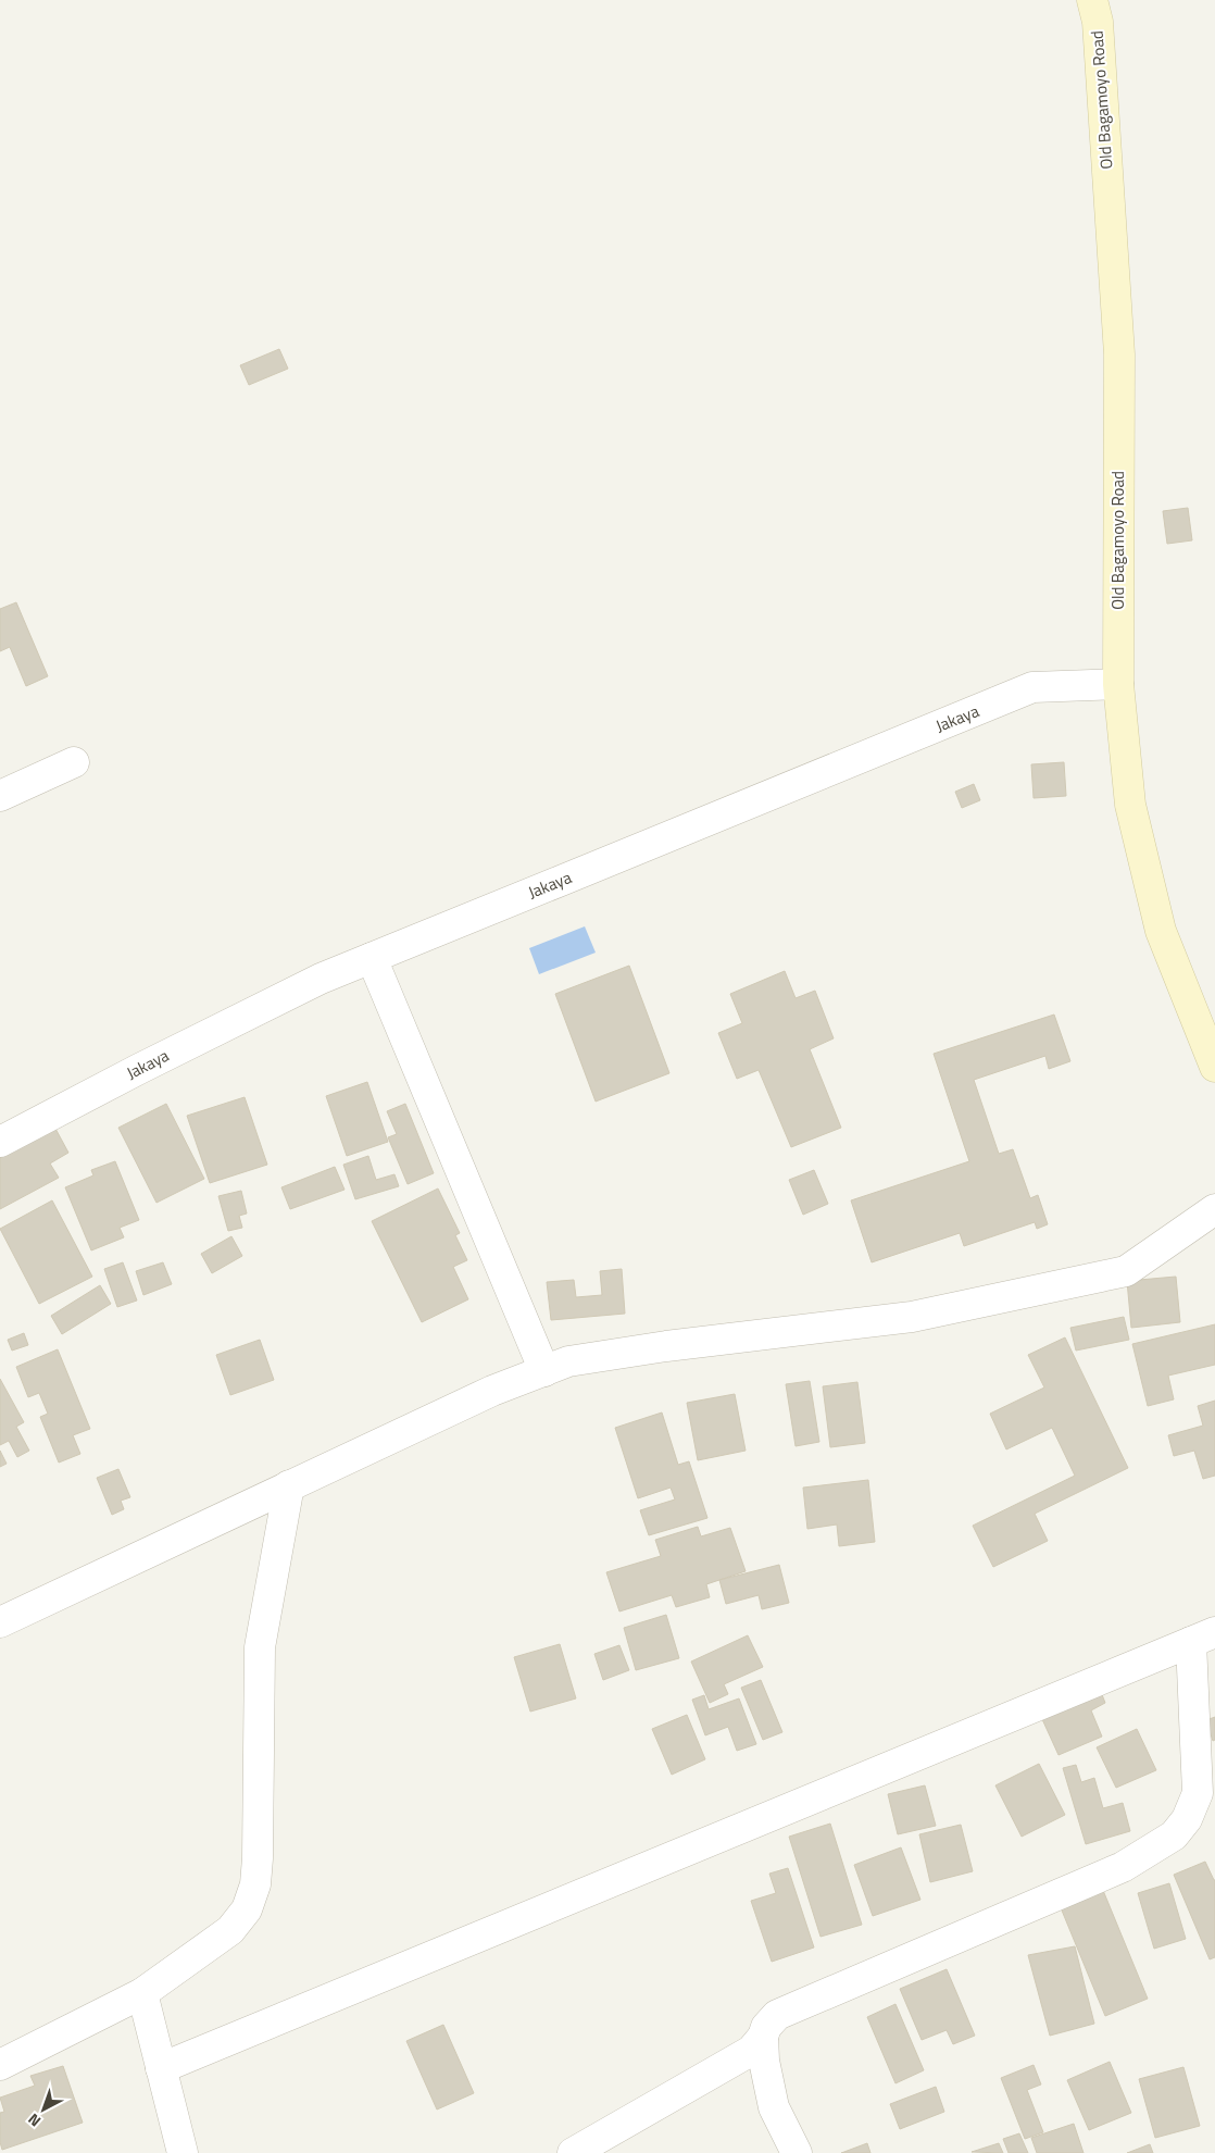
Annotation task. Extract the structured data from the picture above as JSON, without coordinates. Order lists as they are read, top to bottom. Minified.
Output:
{"streets":{"street":["Old Bagamoyo Road","Jakaya"]},"crossings":[["Old Bagamoyo Road","Jakaya"]],"north":"bottom left"}
